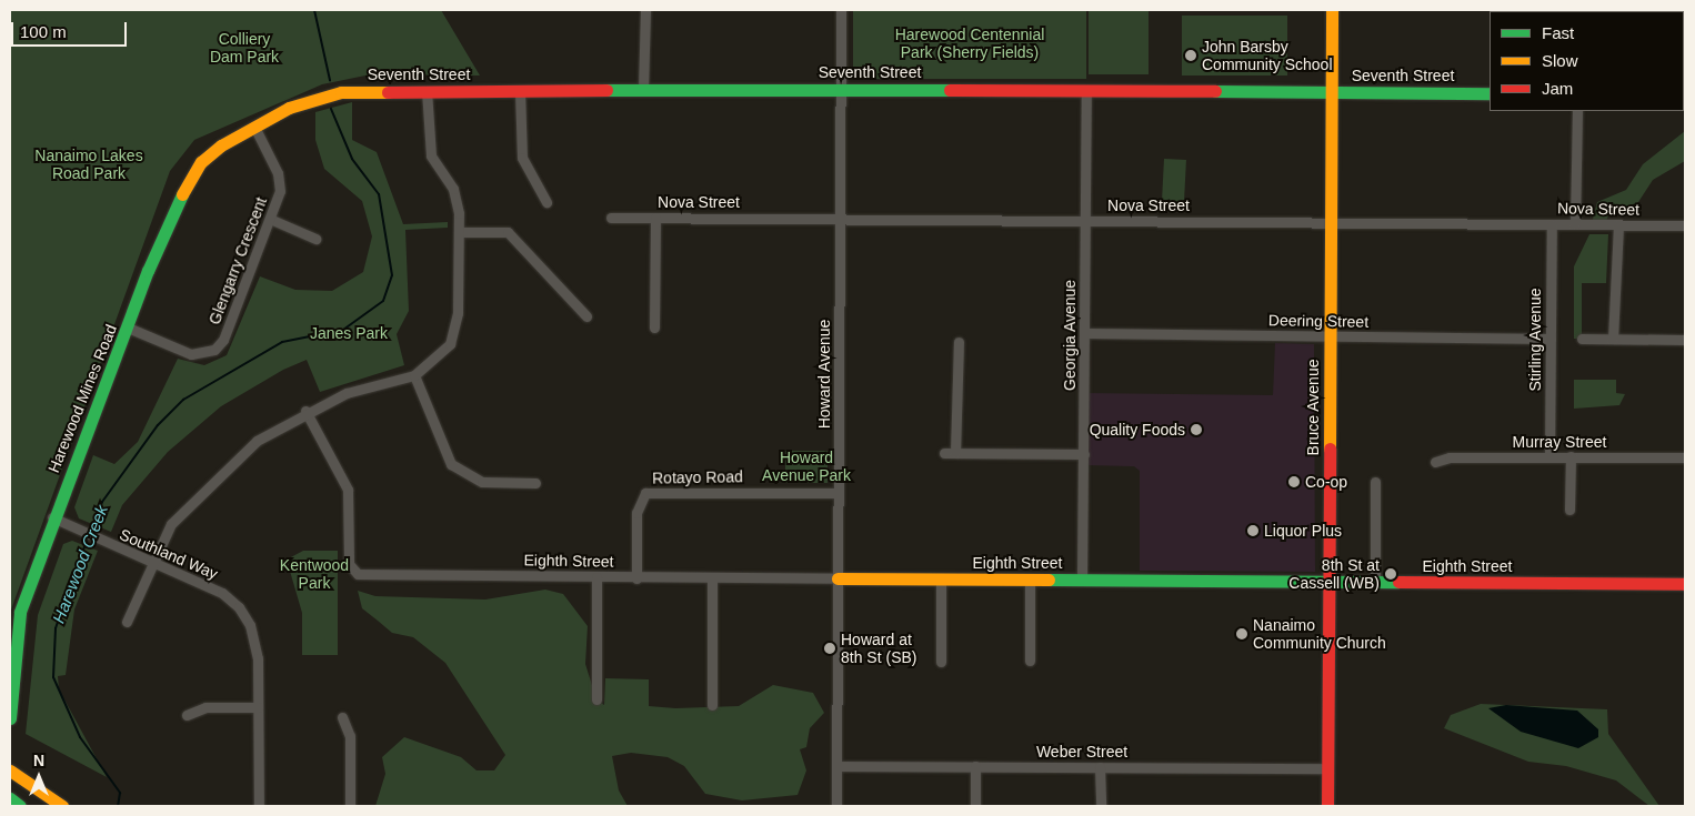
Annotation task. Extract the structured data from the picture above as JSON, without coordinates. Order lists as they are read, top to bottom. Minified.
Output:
{"streets":{"main road":["Seventh Street","Harewood Mines Road","Bruce Avenue","Eighth Street"],"street":["Nova Street","Glengarry Crescent","Deering Street","Georgia Avenue","Stirling Avenue","Howard Avenue","Murray Street","Rotayo Road","Southland Way","Weber Street"]},"crossings":[["Seventh Street","Glengarry Crescent"],["Seventh Street","Georgia Avenue"],["Seventh Street","Howard Avenue"],["Seventh Street","Harewood Mines Road"],["Seventh Street","Bruce Avenue"],["Nova Street","Georgia Avenue"],["Nova Street","Stirling Avenue"],["Nova Street","Howard Avenue"],["Nova Street","Bruce Avenue"],["Glengarry Crescent","Harewood Mines Road"],["Deering Street","Georgia Avenue"],["Deering Street","Stirling Avenue"],["Deering Street","Bruce Avenue"],["Georgia Avenue","Eighth Street"],["Stirling Avenue","Murray Street"],["Howard Avenue","Rotayo Road"],["Howard Avenue","Eighth Street"],["Howard Avenue","Weber Street"],["Harewood Mines Road","Southland Way"],["Bruce Avenue","Eighth Street"],["Bruce Avenue","Weber Street"],["Rotayo Road","Eighth Street"]],"water":["Harewood Creek"],"parks":["Harewood Centennial Park (Sherry Fields)","Colliery Dam Park","Nanaimo Lakes Road Park","Janes Park","Howard Avenue Park","Kentwood Park"],"places":["John Barsby Community School","Quality Foods","Co-op","Liquor Plus","8th St at Cassell (WB)","Nanaimo Community Church","Howard at 8th St (SB)"],"legend":["Fast","Slow","Jam"],"scale_bar":"100 m","north":"top"}
